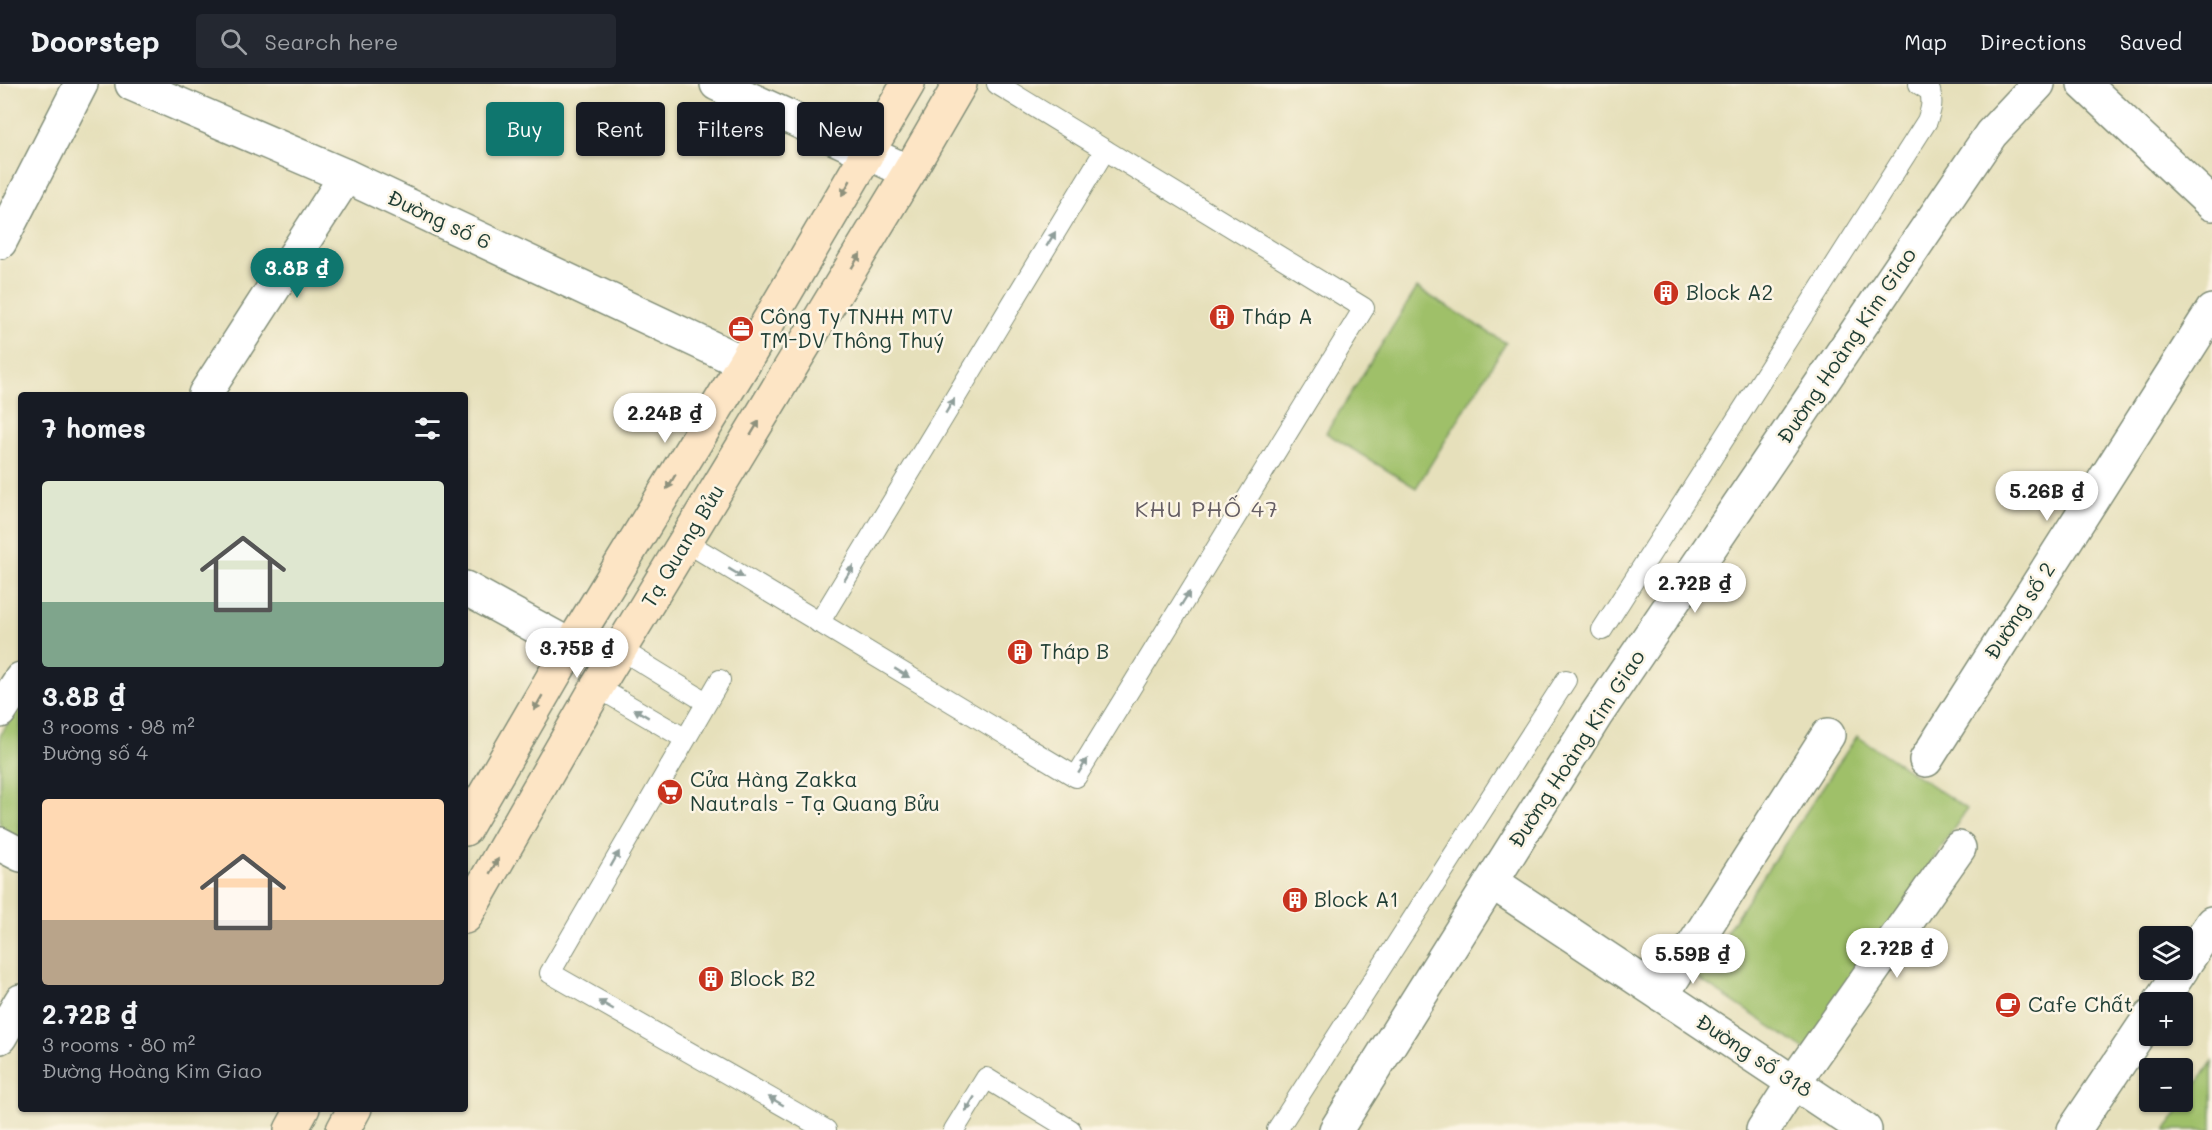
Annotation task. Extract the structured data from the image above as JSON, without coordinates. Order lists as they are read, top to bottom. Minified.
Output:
{"streets":{"main road":["Tạ Quang Bửu"],"street":["Đường số 6","Đường Hoàng Kim Giao","Đường số 2","Đường số 318"]},"crossings":[["Đường số 6","Tạ Quang Bửu"],["Đường Hoàng Kim Giao","Đường số 318"]],"districts":["KHU PHỐ 47"],"places":{"building":["Block A2","Tháp A","Tháp B","Block A1","Block B2"],"office":["Công Ty TNHH MTV TM-DV Thông Thuý"],"supermarket":["Cửa Hàng Zakka Nautrals - Tạ Quang Bửu"],"cafe":["Cafe Chất"]},"page":{"header":"Doorstep","search":"Search here","nav":["Map","Directions","Saved"],"chip":["Buy","Rent","Filters","New"],"price":["3.8B ₫","2.24B ₫","5.26B ₫","2.72B ₫","3.75B ₫","2.72B ₫","5.59B ₫"],"heading":"7 homes","list":[{"name":"3.8B ₫","note":"3 rooms · 98 m² · Đường số 4"},{"name":"2.72B ₫","note":"3 rooms · 80 m² · Đường Hoàng Kim Giao"}],"map_buttons":["+","−"]}}
